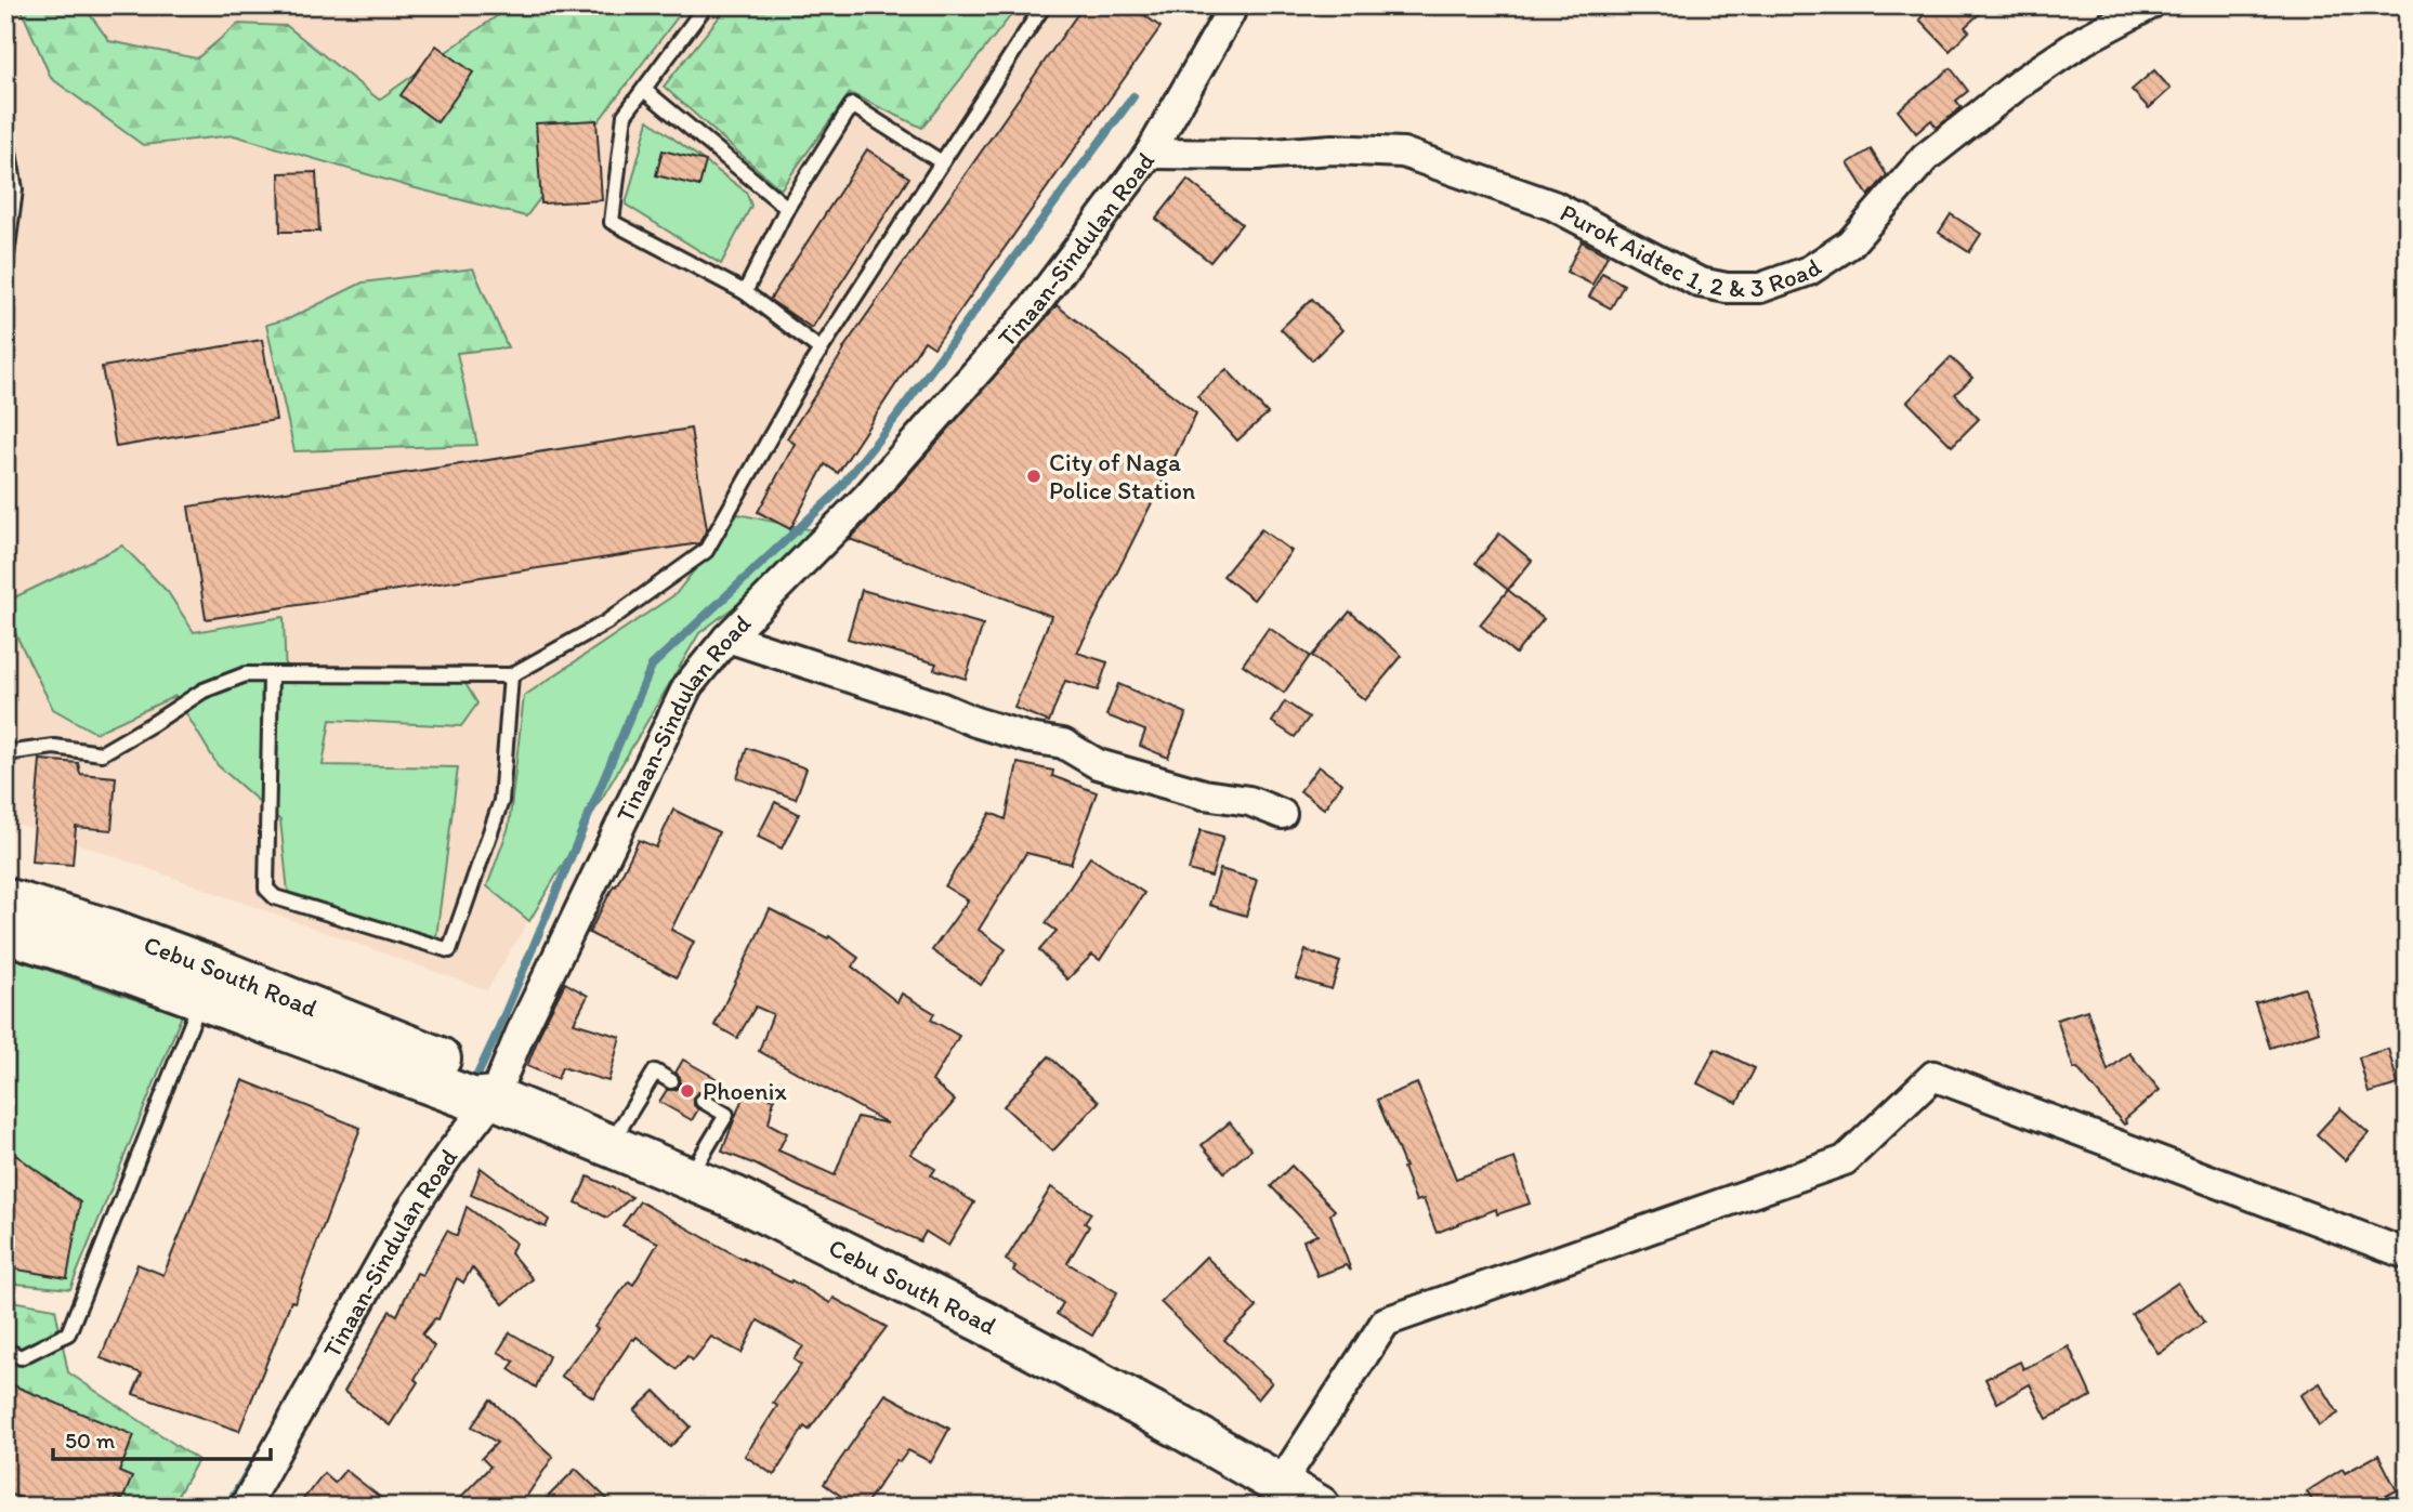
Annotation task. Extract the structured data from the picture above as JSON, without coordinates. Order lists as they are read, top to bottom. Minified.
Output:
{"streets":{"highway":["Cebu South Road"],"street":["Purok Aidtec 1, 2 & 3 Road","Tinaan-Sindulan Road"]},"crossings":[["Purok Aidtec 1, 2 & 3 Road","Tinaan-Sindulan Road"],["Tinaan-Sindulan Road","Cebu South Road"]],"places":["City of Naga Police Station","Phoenix"],"scale_bar":"50 m"}
